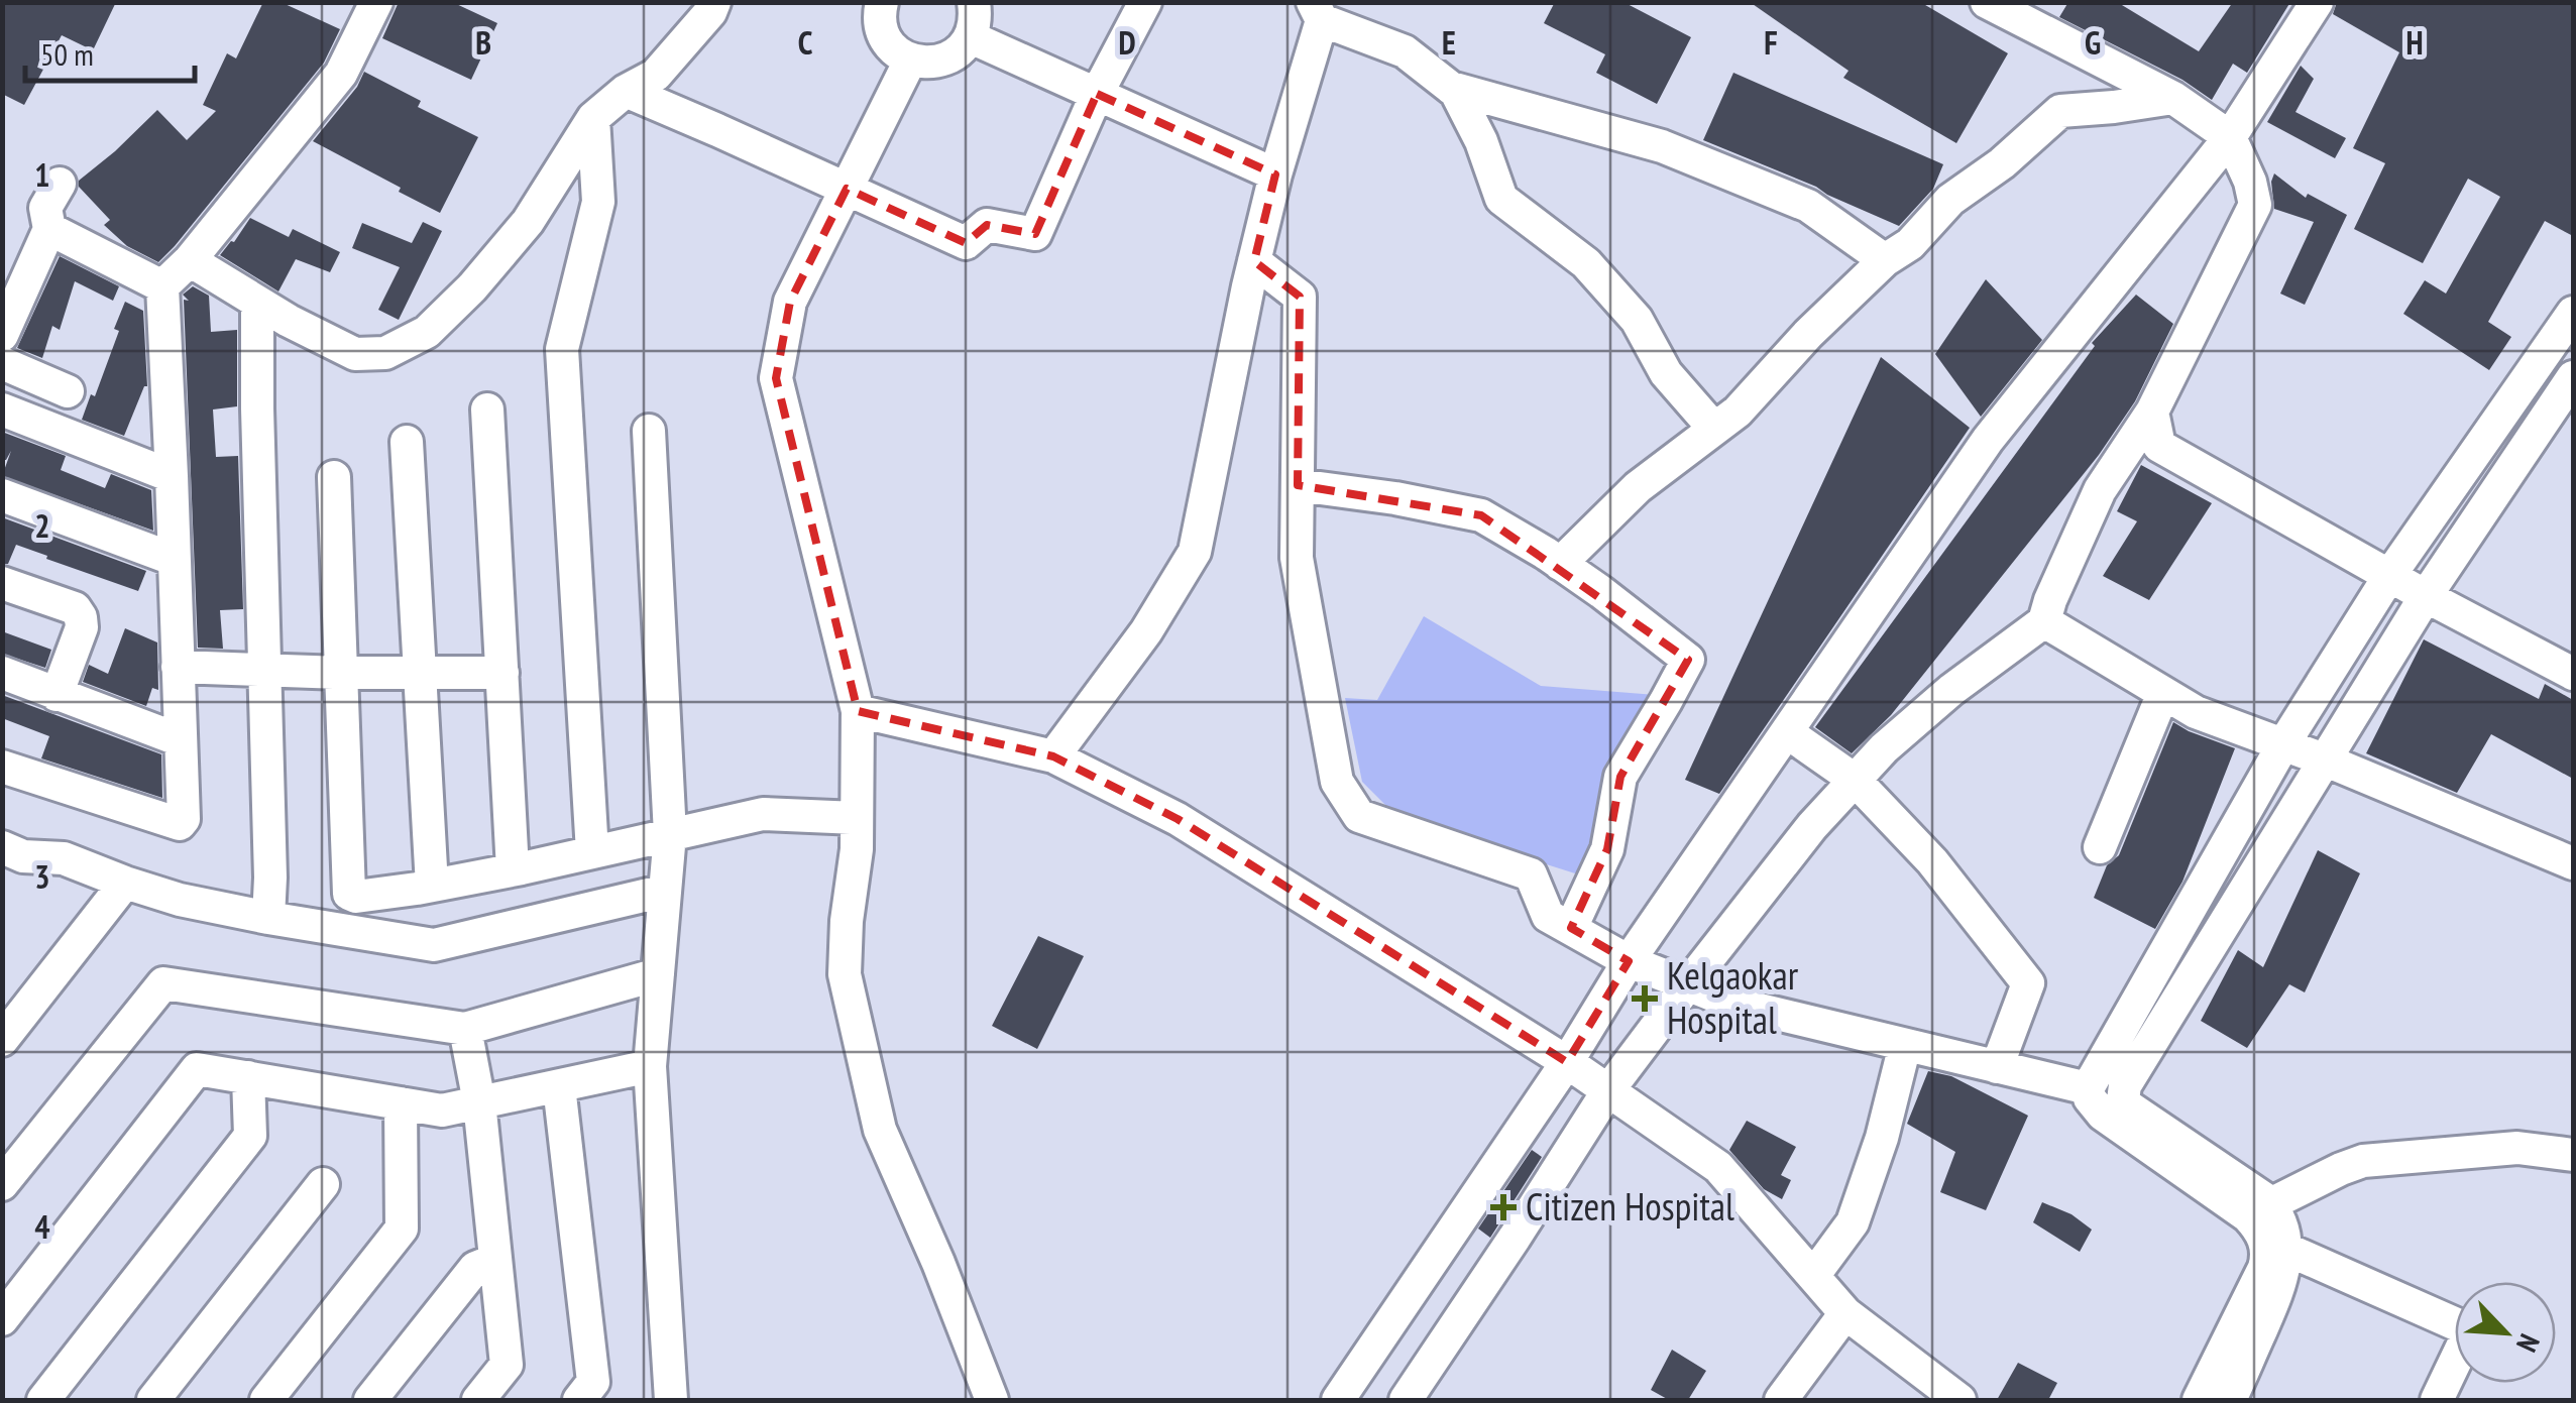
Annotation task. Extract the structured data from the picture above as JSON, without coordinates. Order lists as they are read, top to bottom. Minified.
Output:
{"places":{"health":["Kelgaokar Hospital","Citizen Hospital"]},"scale_bar":"50 m","north":"bottom right","grid":{"columns":["B","C","D","E","F","G","H"],"rows":["1","2","3","4"]}}
